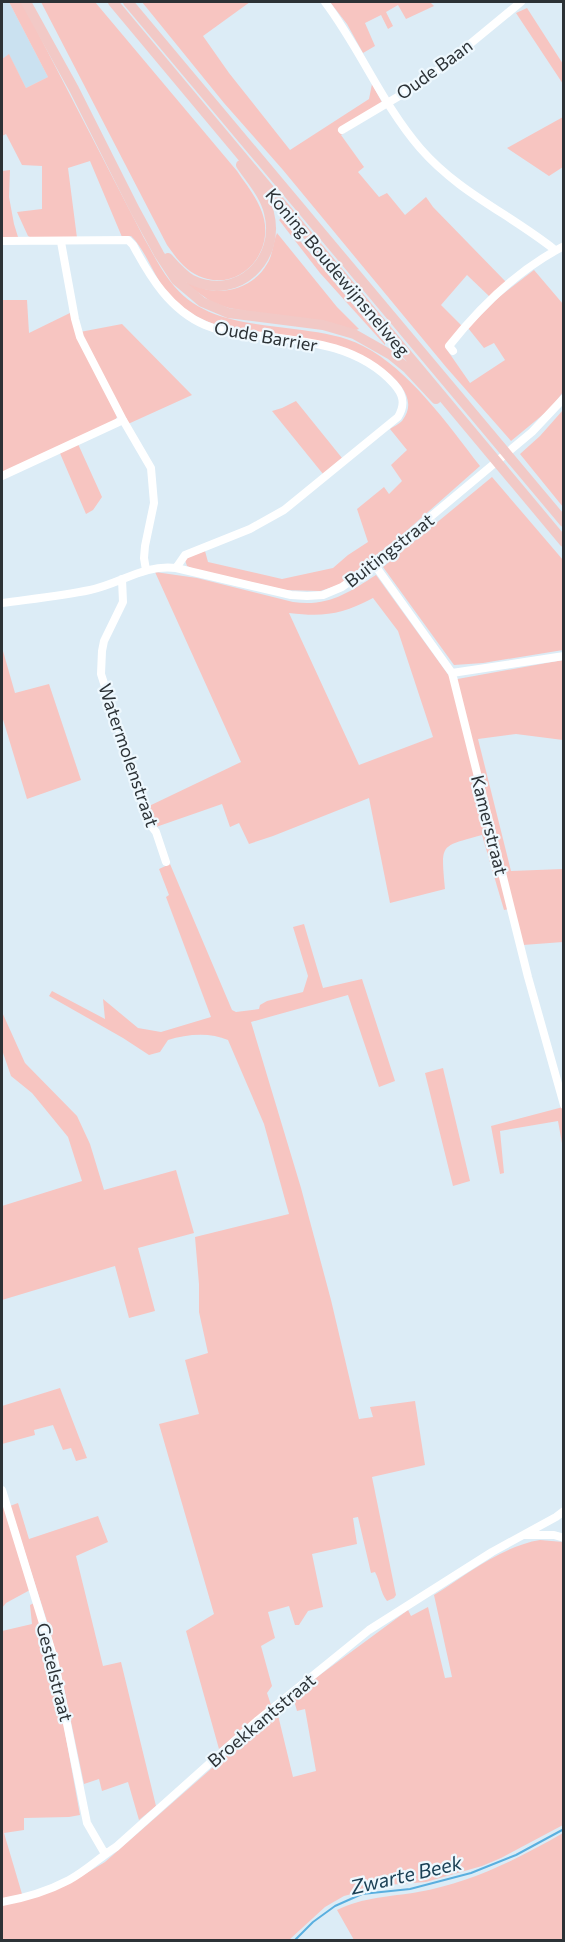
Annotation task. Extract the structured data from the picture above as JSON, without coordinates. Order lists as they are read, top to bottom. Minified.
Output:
{"streets":{"highway":["Koning Boudewijnsnelweg"],"street":["Oude Baan","Oude Barrier","Buitingstraat","Watermolenstraat","Kamerstraat","Gestelstraat","Broekkantstraat"]},"crossings":[["Oude Barrier","Buitingstraat"],["Buitingstraat","Watermolenstraat"],["Buitingstraat","Kamerstraat"],["Gestelstraat","Broekkantstraat"]],"water":["Zwarte Beek"]}
